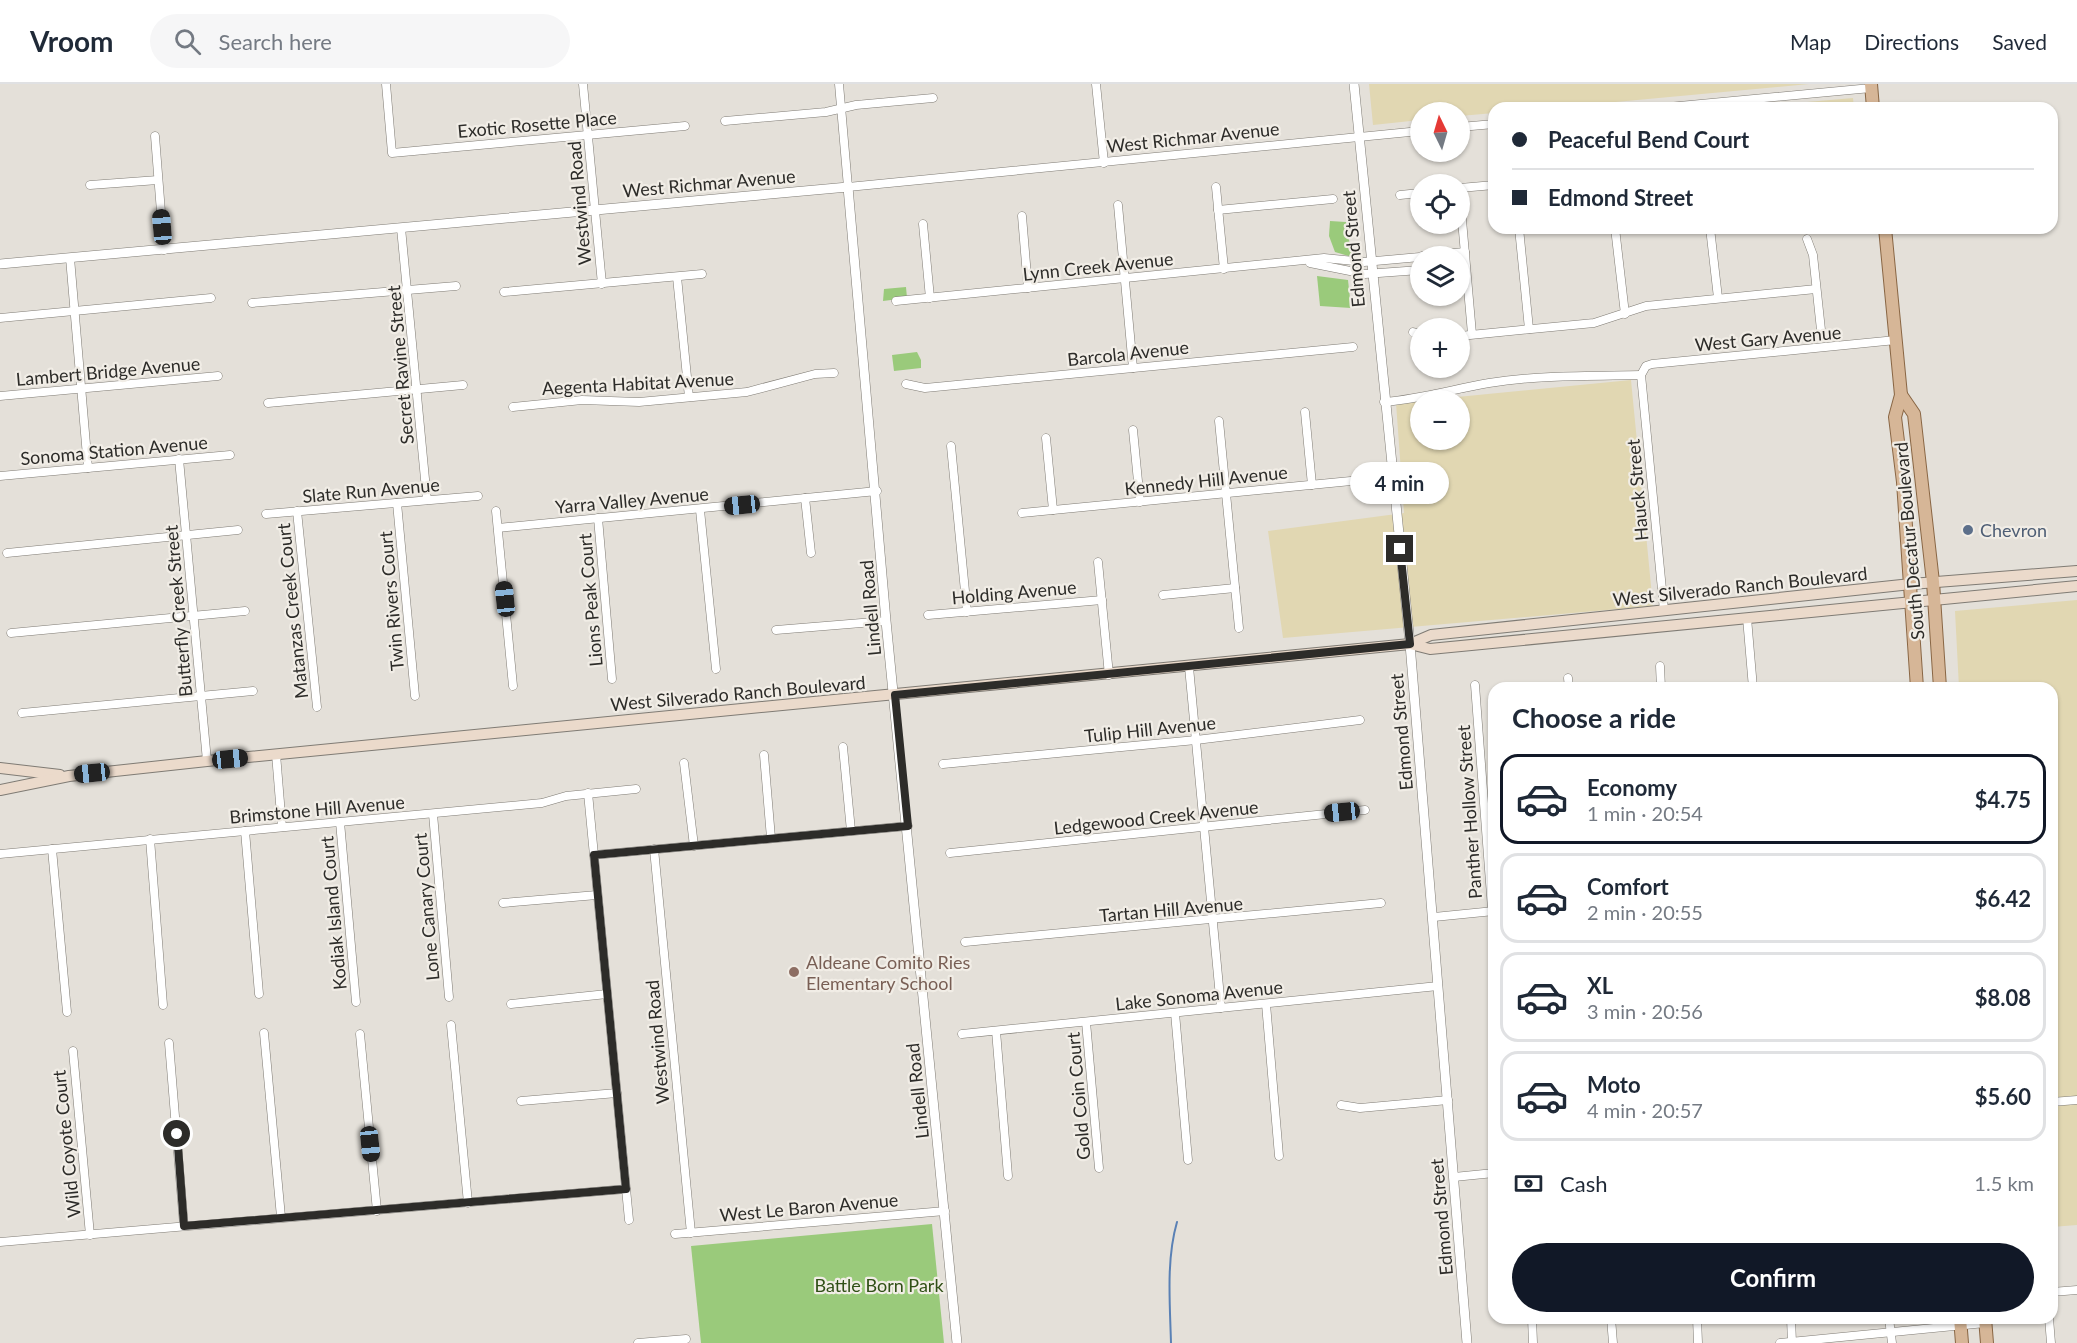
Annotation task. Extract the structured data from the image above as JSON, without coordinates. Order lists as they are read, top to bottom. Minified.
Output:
{"streets":{"main road":["South Decatur Boulevard","West Silverado Ranch Boulevard"],"street":["Exotic Rosette Place","West Richmar Avenue","Westwind Road","Edmond Street","Lynn Creek Avenue","West Gary Avenue","Barcola Avenue","Secret Ravine Street","Lambert Bridge Avenue","Aegenta Habitat Avenue","Sonoma Station Avenue","Kennedy Hill Avenue","Slate Run Avenue","Hauck Street","Yarra Valley Avenue","Holding Avenue","Lions Peak Court","Twin Rivers Court","Lindell Road","Butterfly Creek Street","Matanzas Creek Court","Tulip Hill Avenue","Brimstone Hill Avenue","Panther Hollow Street","Ledgewood Creek Avenue","Lone Canary Court","Tartan Hill Avenue","Kodiak Island Court","Lake Sonoma Avenue","Gold Coin Court","Wild Coyote Court","West Le Baron Avenue"]},"crossings":[["Exotic Rosette Place","Westwind Road"],["West Richmar Avenue","Westwind Road"],["West Richmar Avenue","Edmond Street"],["West Richmar Avenue","Secret Ravine Street"],["West Richmar Avenue","Lindell Road"],["Westwind Road","West Le Baron Avenue"],["Edmond Street","Lynn Creek Avenue"],["Edmond Street","West Gary Avenue"],["Edmond Street","Kennedy Hill Avenue"],["Edmond Street","West Silverado Ranch Boulevard"],["Edmond Street","Lake Sonoma Avenue"],["West Gary Avenue","Hauck Street"],["West Gary Avenue","South Decatur Boulevard"],["Secret Ravine Street","Slate Run Avenue"],["Sonoma Station Avenue","Butterfly Creek Street"],["Slate Run Avenue","Twin Rivers Court"],["Slate Run Avenue","Matanzas Creek Court"],["Hauck Street","West Silverado Ranch Boulevard"],["Yarra Valley Avenue","Lions Peak Court"],["Yarra Valley Avenue","Lindell Road"],["South Decatur Boulevard","West Silverado Ranch Boulevard"],["West Silverado Ranch Boulevard","Lindell Road"],["West Silverado Ranch Boulevard","Butterfly Creek Street"],["Lindell Road","West Le Baron Avenue"],["Brimstone Hill Avenue","Lone Canary Court"],["Brimstone Hill Avenue","Kodiak Island Court"],["Lake Sonoma Avenue","Gold Coin Court"]],"parks":["Battle Born Park"],"places":["Chevron","Aldeane Comito Ries Elementary School"],"north":"top","page":{"header":"Vroom","search":"Search here","nav":["Map","Directions","Saved"],"map_buttons":["+","−"],"banner":["Peaceful Bend Court","Edmond Street"],"bubble":"4 min","heading":"Choose a ride","list":[{"name":"Economy","note":"1 min · 20:54","value":"$4.75"},{"name":"Comfort","note":"2 min · 20:55","value":"$6.42"},{"name":"XL","note":"3 min · 20:56","value":"$8.08"},{"name":"Moto","note":"4 min · 20:57","value":"$5.60"}],"pay":["Cash","1.5 km"],"buttons":"Confirm"}}
